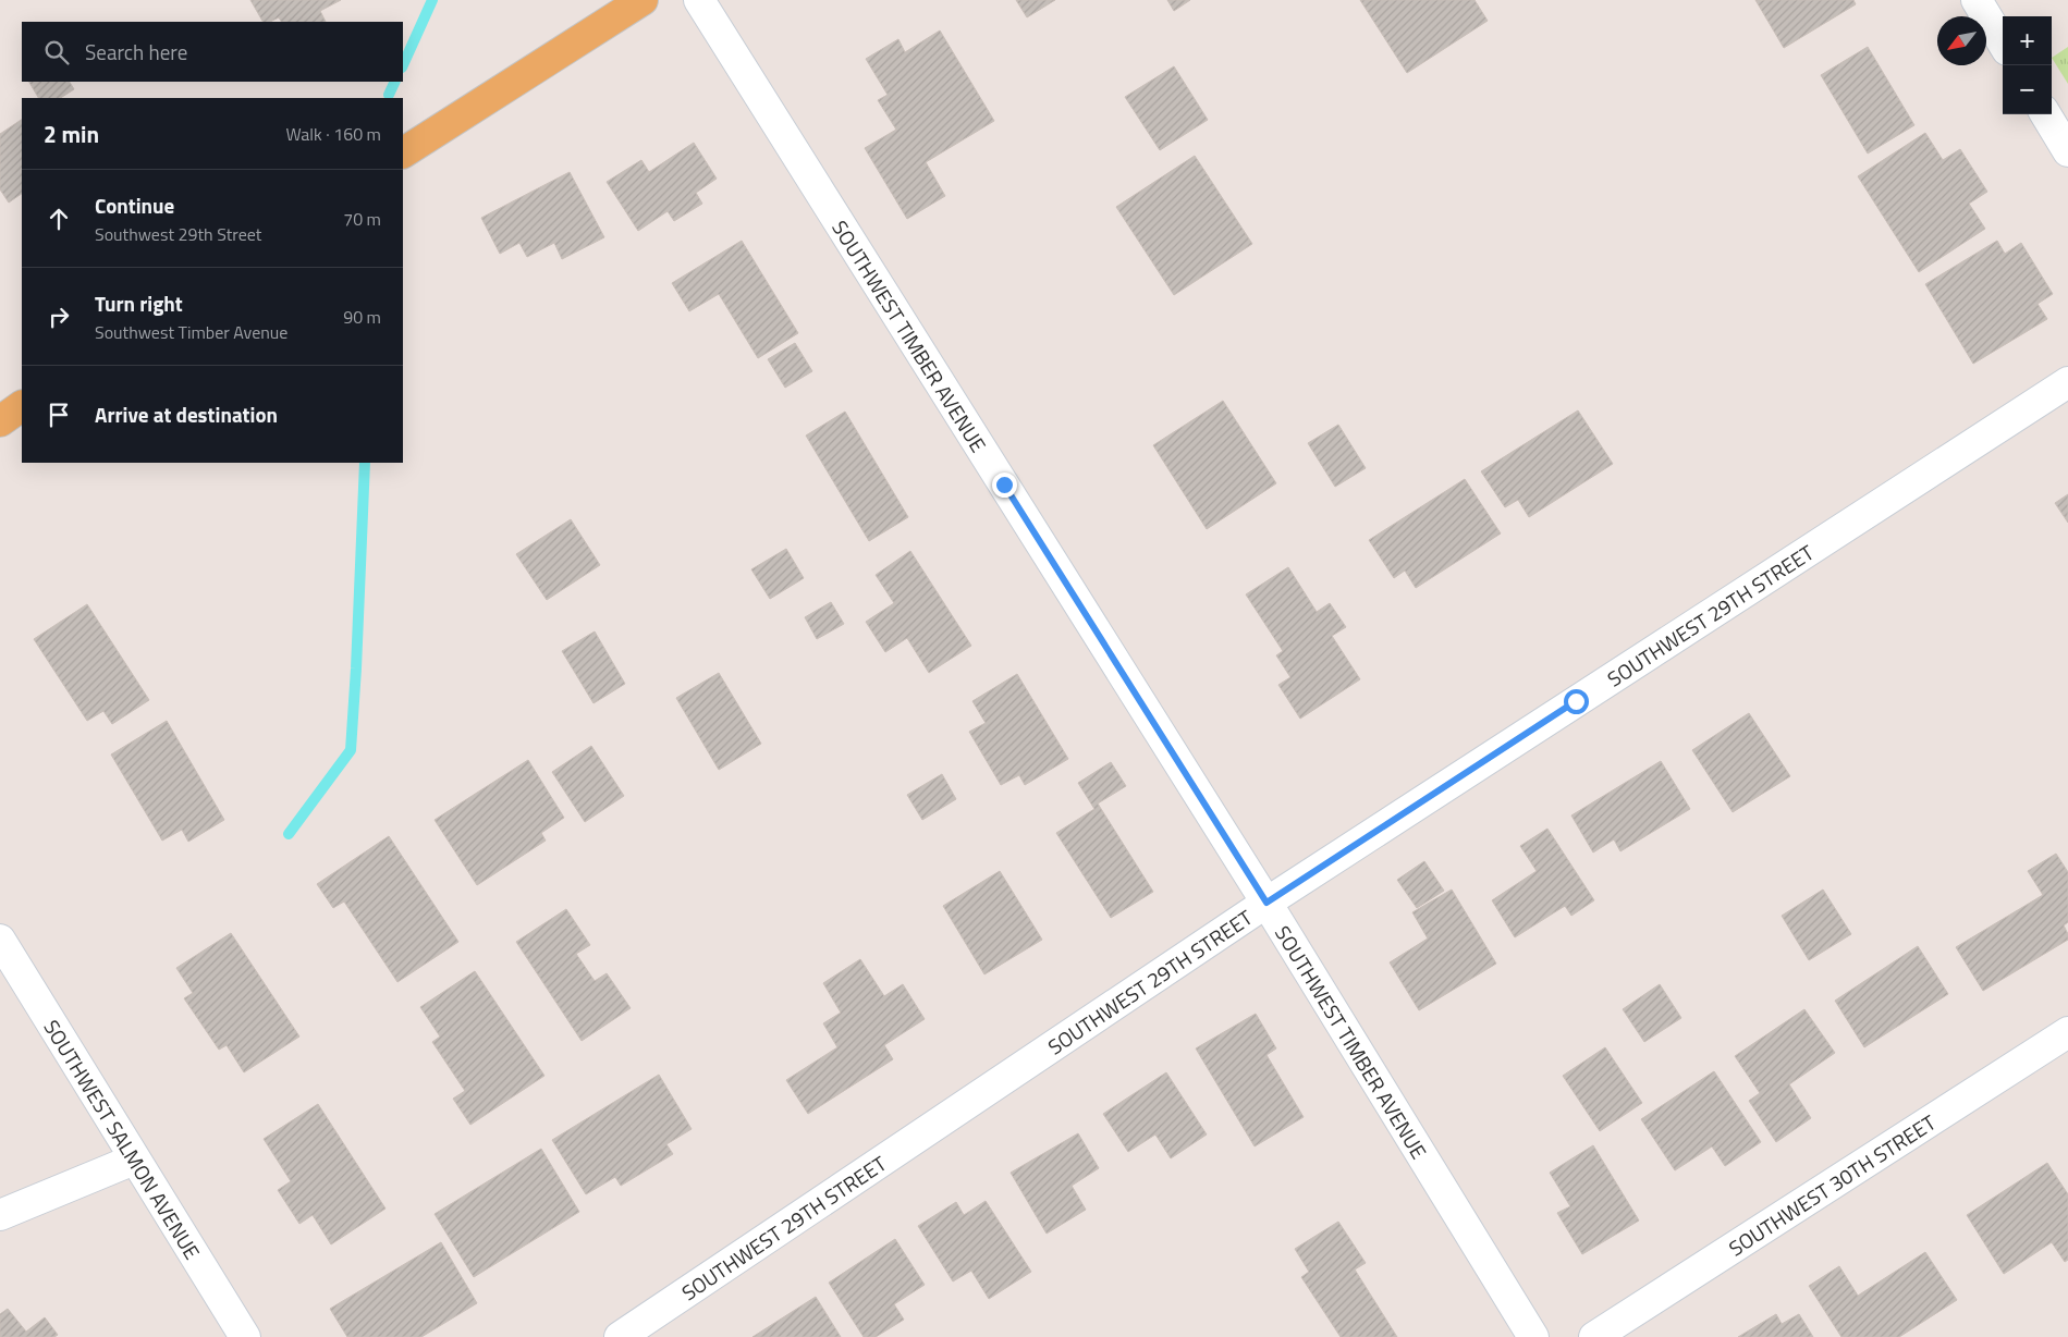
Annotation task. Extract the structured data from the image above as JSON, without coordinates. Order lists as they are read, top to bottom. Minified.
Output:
{"streets":{"street":["SOUTHWEST TIMBER AVENUE","SOUTHWEST 29TH STREET","SOUTHWEST SALMON AVENUE","SOUTHWEST 30TH STREET"]},"crossings":[["SOUTHWEST TIMBER AVENUE","SOUTHWEST 29TH STREET"]],"north":"bottom left","page":{"map_buttons":["+","−"],"search":"Search here","heading":["2 min","Walk · 160 m"],"list":[["Continue","Southwest 29th Street","70 m"],["Turn right","Southwest Timber Avenue","90 m"],"Arrive at destination"]}}
